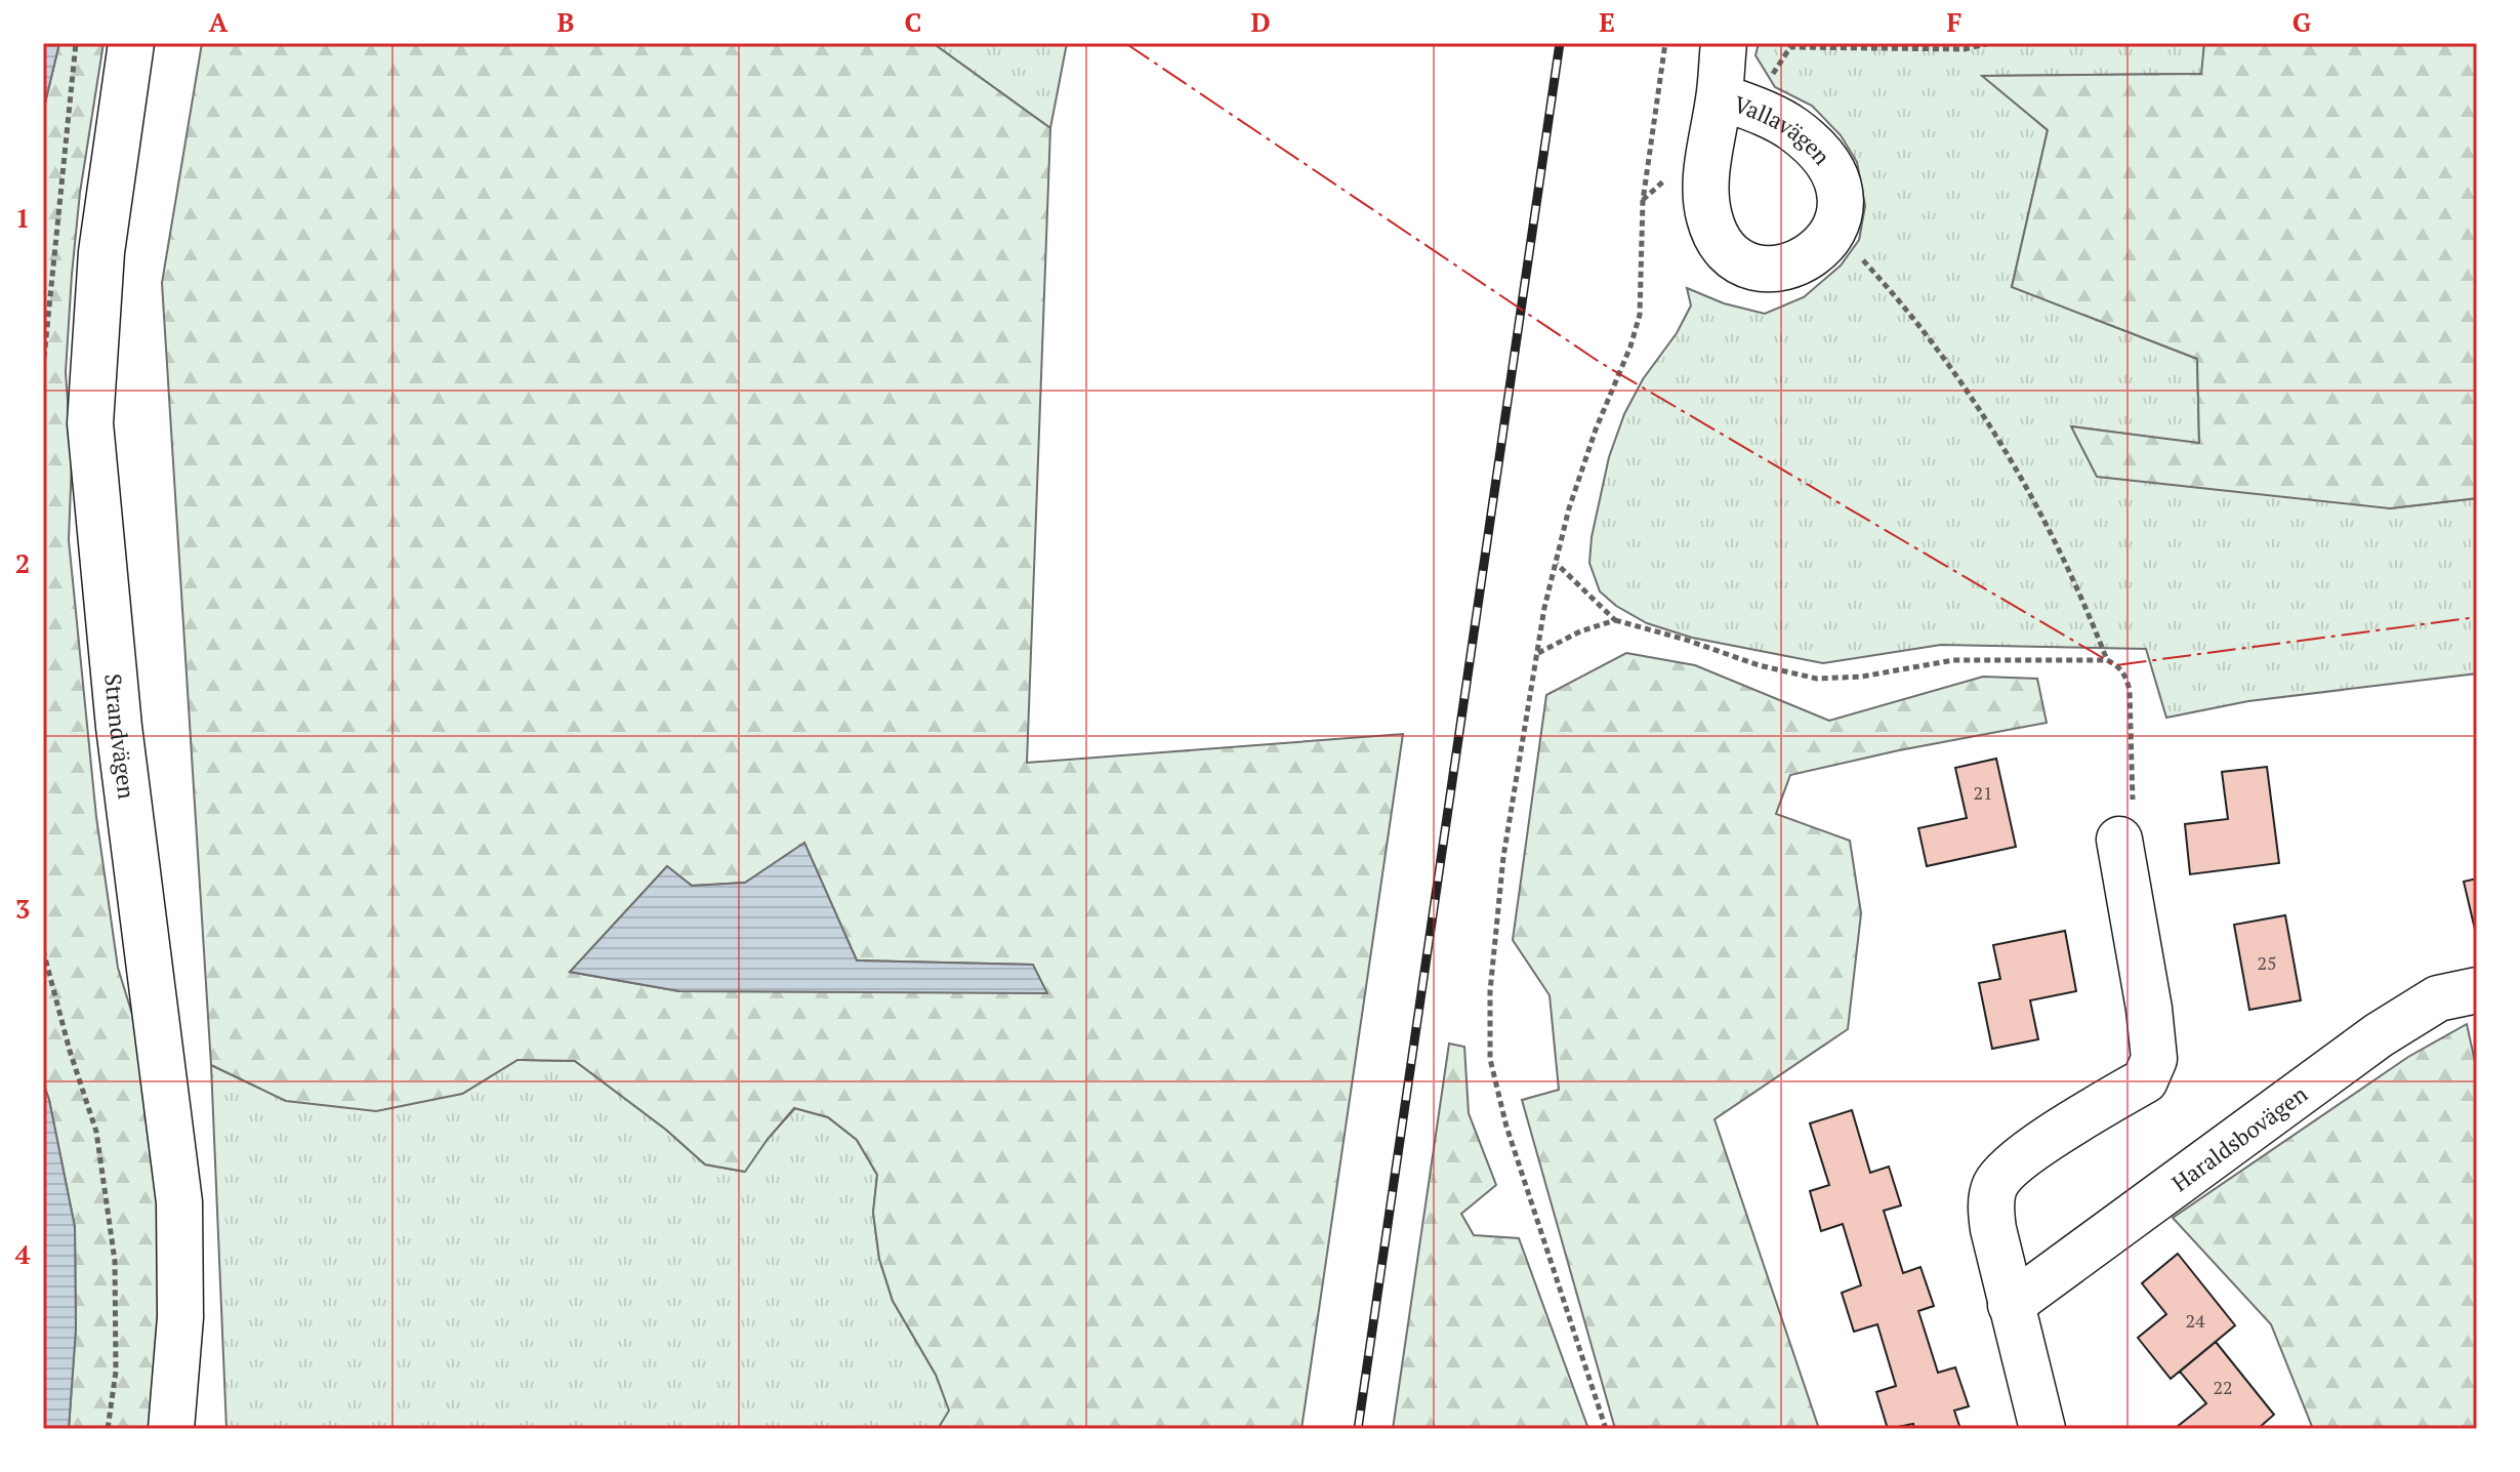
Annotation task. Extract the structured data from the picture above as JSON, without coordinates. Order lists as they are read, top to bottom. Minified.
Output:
{"streets":{"street":["Vallavägen","Strandvägen","Haraldsbovägen"]},"house_numbers":["21","25","24","22"],"grid":{"columns":["A","B","C","D","E","F","G"],"rows":["1","2","3","4"]}}
